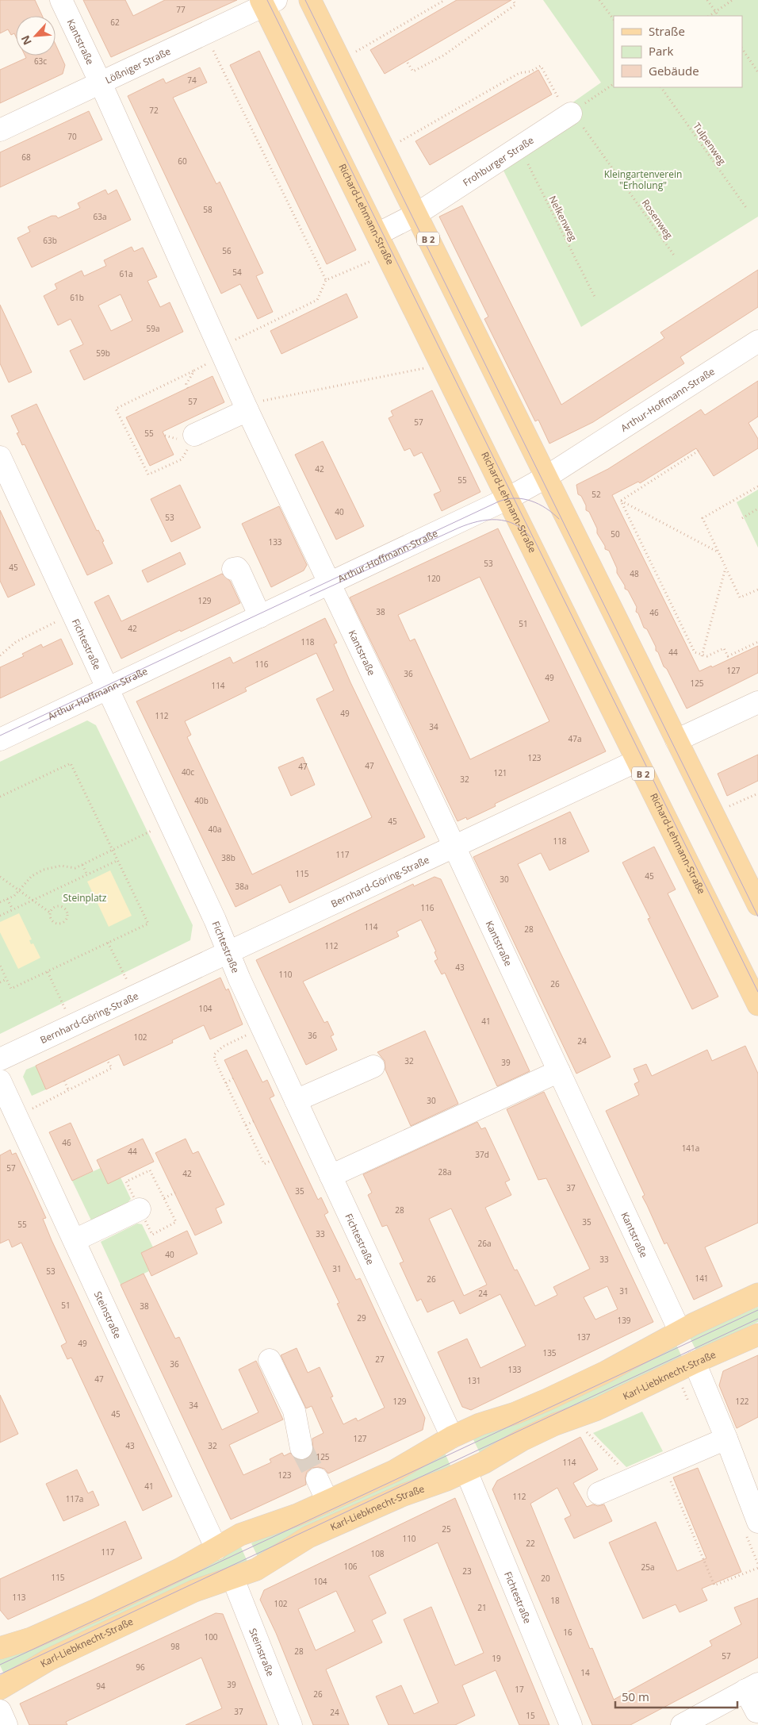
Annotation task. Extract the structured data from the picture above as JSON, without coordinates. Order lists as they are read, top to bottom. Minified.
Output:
{"streets":{"main road":["Richard-Lehmann-Straße","B 2","Karl-Liebknecht-Straße"],"street":["Kantstraße","Lößniger Straße","Frohburger Straße","Arthur-Hoffmann-Straße","Fichtestraße","Bernhard-Göring-Straße","Steinstraße"],"path":["Tulpenweg","Nelkenweg","Rosenweg"]},"crossings":[["Kantstraße","Lößniger Straße"],["Kantstraße","Arthur-Hoffmann-Straße"],["Kantstraße","Bernhard-Göring-Straße"],["Lößniger Straße","Richard-Lehmann-Straße"],["Frohburger Straße","Richard-Lehmann-Straße"],["Frohburger Straße","Nelkenweg"],["Frohburger Straße","Rosenweg"],["Frohburger Straße","B 2"],["Richard-Lehmann-Straße","Arthur-Hoffmann-Straße"],["Richard-Lehmann-Straße","Bernhard-Göring-Straße"],["Rosenweg","B 2"],["B 2","Arthur-Hoffmann-Straße"],["Arthur-Hoffmann-Straße","Fichtestraße"],["Fichtestraße","Bernhard-Göring-Straße"],["Fichtestraße","Karl-Liebknecht-Straße"],["Steinstraße","Karl-Liebknecht-Straße"]],"parks":["Kleingartenverein \"Erholung\"","Steinplatz"],"house_numbers":["77","62","63c","74","72","70","68","60","58","63a","63b","56","54","61a","61b","59a","59b","57","57","55","42","55","52","40","53","50","133","53","45","48","120","129","38","46","51","42","118","44","116","127","36","49","125","114","49","112","34","47a","123","47","47","40c","121","32","40b","45","40a","118","117","38b","115","45","30","38a","116","114","28","112","43","110","26","104","41","36","102","24","32","39","30","46","141a","44","37d","57","28a","42","37","35","28","35","55","33","26a","40","33","31","53","141","26","31","24","51","38","29","139","137","49","135","27","36","133","47","131","129","122","34","45","127","43","32","125","114","123","41","112","117a","25","110","22","117","108","106","25a","23","115","20","104","113","18","102","21","16","100","98","28","57","19","96","14","39","94","17","26","37","24","15"],"legend":["Straße","Park","Gebäude"],"scale_bar":"50 m","north":"bottom left"}
